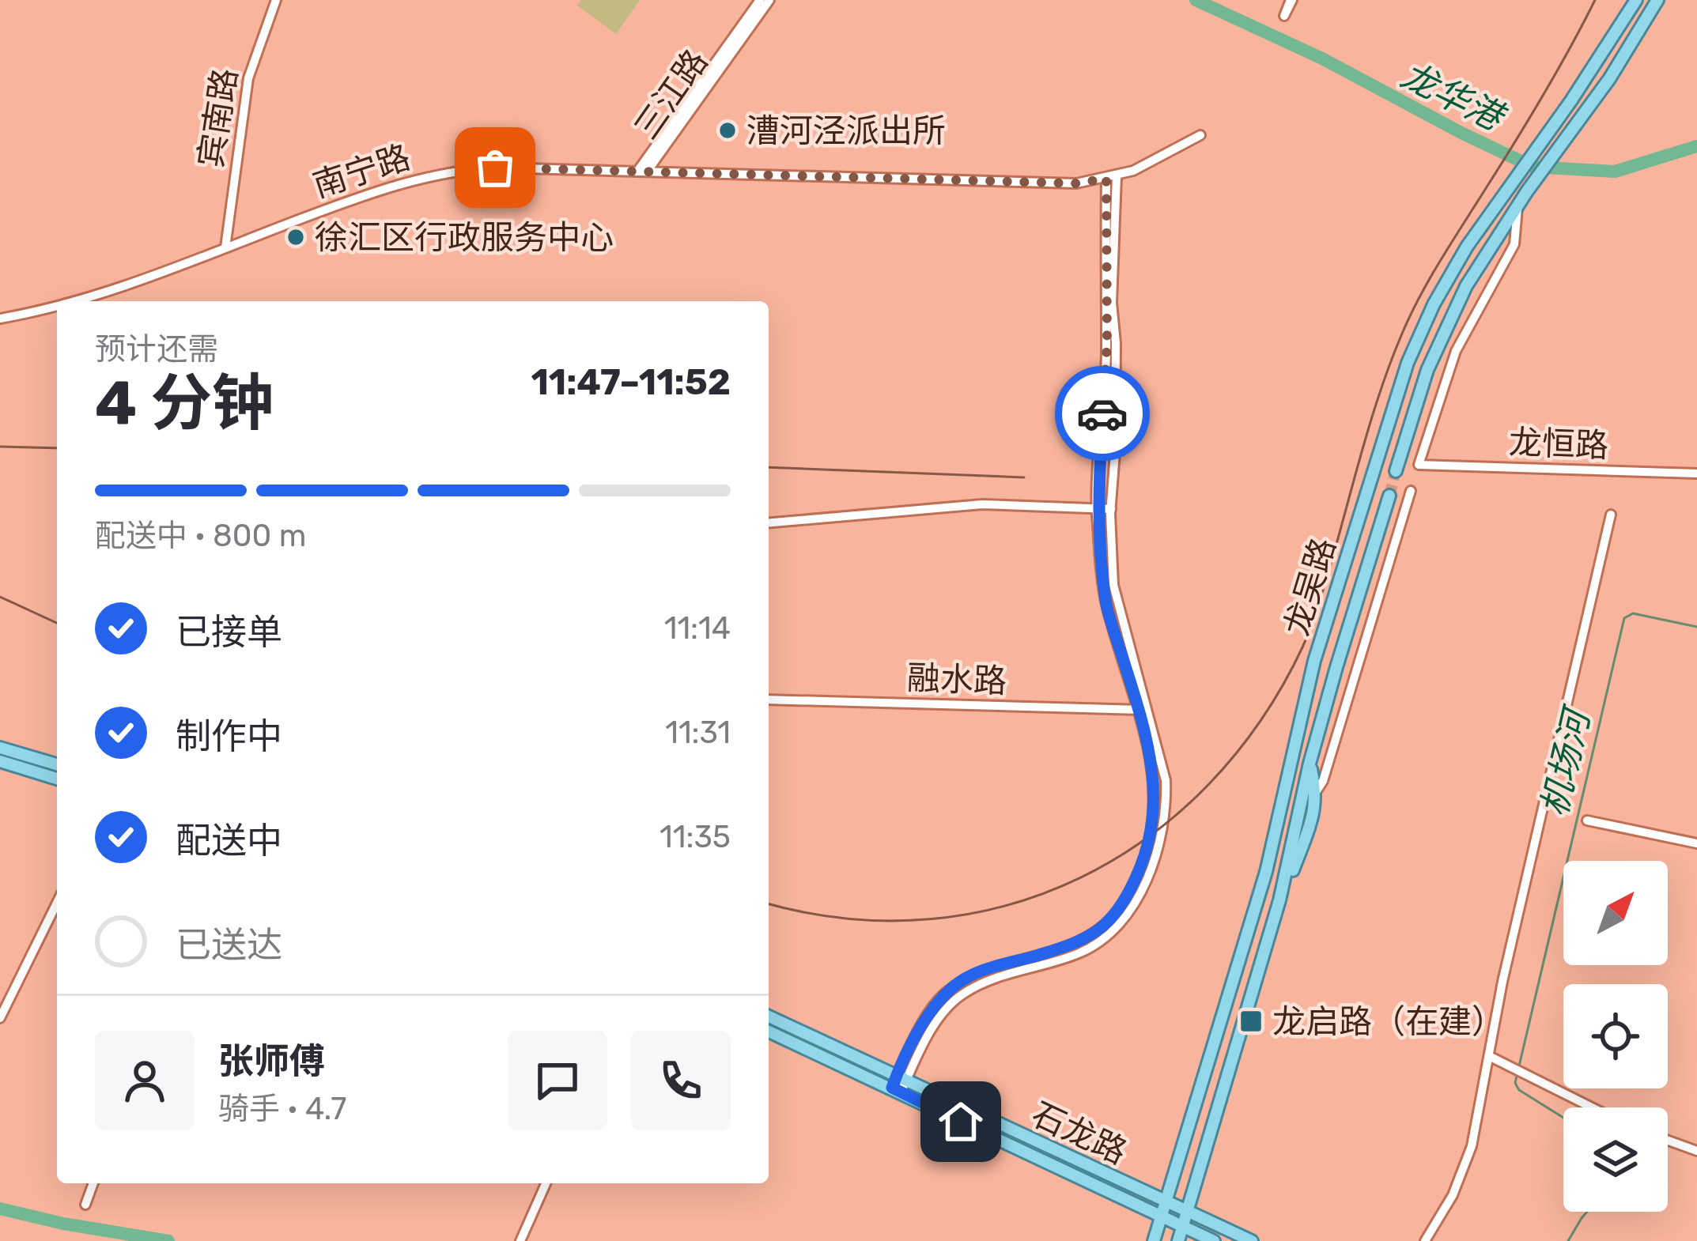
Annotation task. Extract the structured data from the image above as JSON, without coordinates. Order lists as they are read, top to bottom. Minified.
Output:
{"streets":{"main road":["龙吴路","石龙路"],"street":["三江路","宾南路","南宁路","龙恒路","融水路"]},"crossings":[["三江路","南宁路"],["宾南路","南宁路"],["龙吴路","石龙路"]],"water":["龙华港","机场河"],"places":{"other":["漕河泾派出所","徐汇区行政服务中心"],"transit":["龙启路（在建）"]},"north":"top right","page":{"heading":["4 分钟","预计还需","11:47–11:52"],"panel":["张师傅","骑手 · 4.7"],"bar":"配送中 · 800 m","list":[["已接单","11:14"],["制作中","11:31"],["配送中","11:35"],"已送达"]}}
